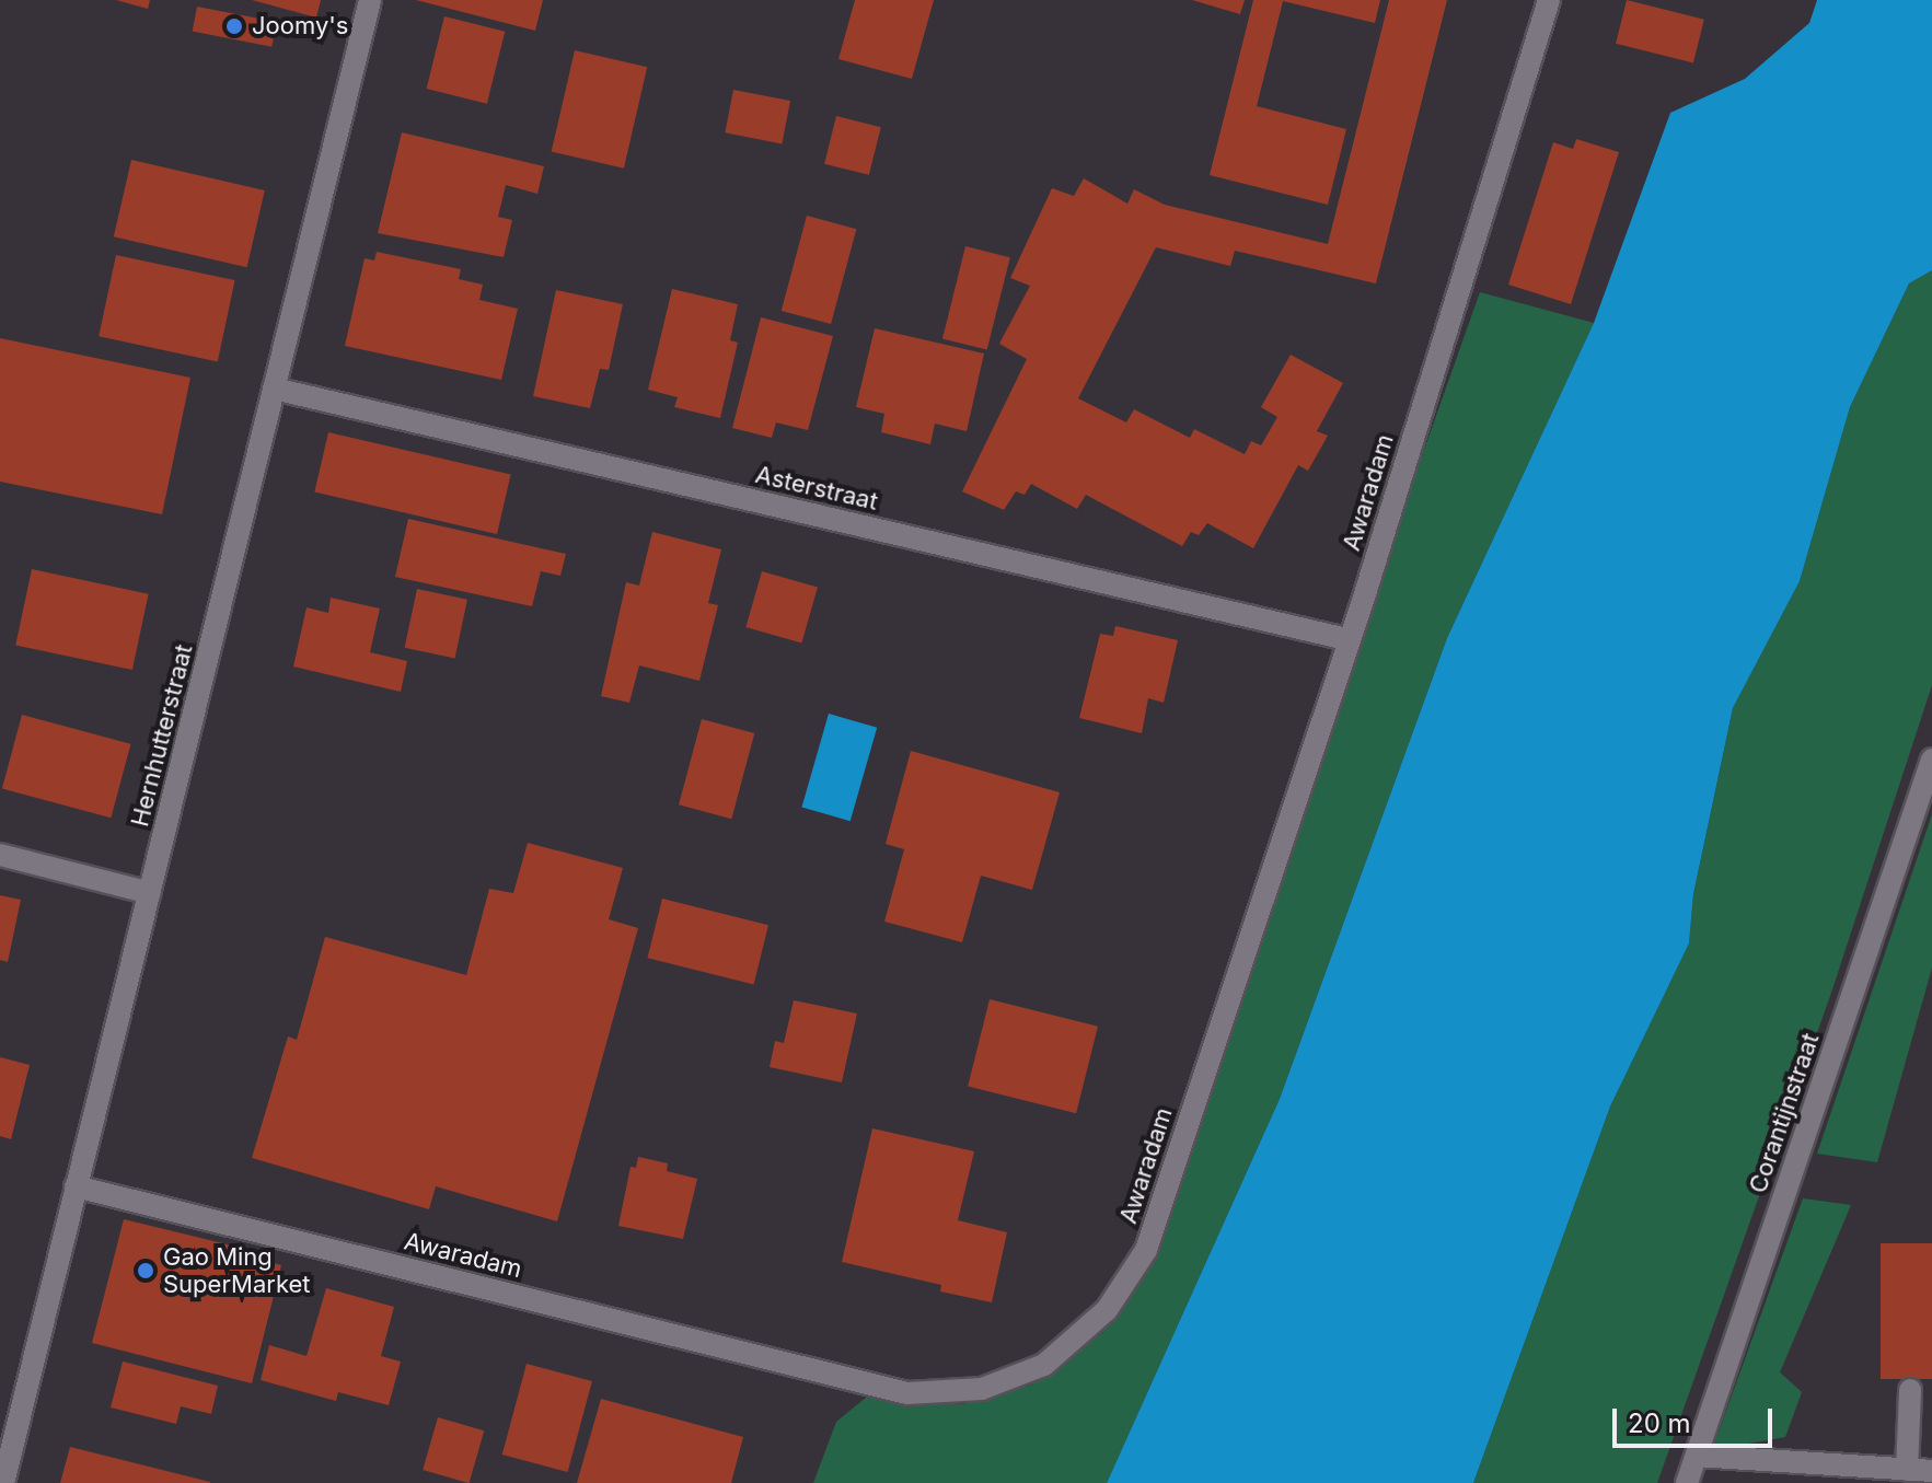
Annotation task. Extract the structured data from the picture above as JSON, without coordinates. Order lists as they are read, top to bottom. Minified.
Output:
{"streets":{"street":["Asterstraat","Awaradam","Hernhutterstraat","Corantijnstraat"]},"crossings":[["Asterstraat","Awaradam"],["Asterstraat","Hernhutterstraat"],["Awaradam","Hernhutterstraat"]],"places":["Joomy's","Gao Ming SuperMarket"],"scale_bar":"20 m"}
